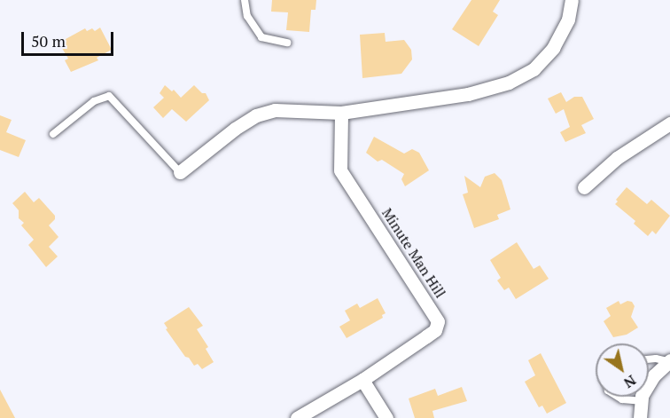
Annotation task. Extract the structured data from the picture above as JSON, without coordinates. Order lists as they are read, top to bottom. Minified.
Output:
{"streets":{"street":["Minute Man Hill"]},"scale_bar":"50 m","north":"bottom right"}
